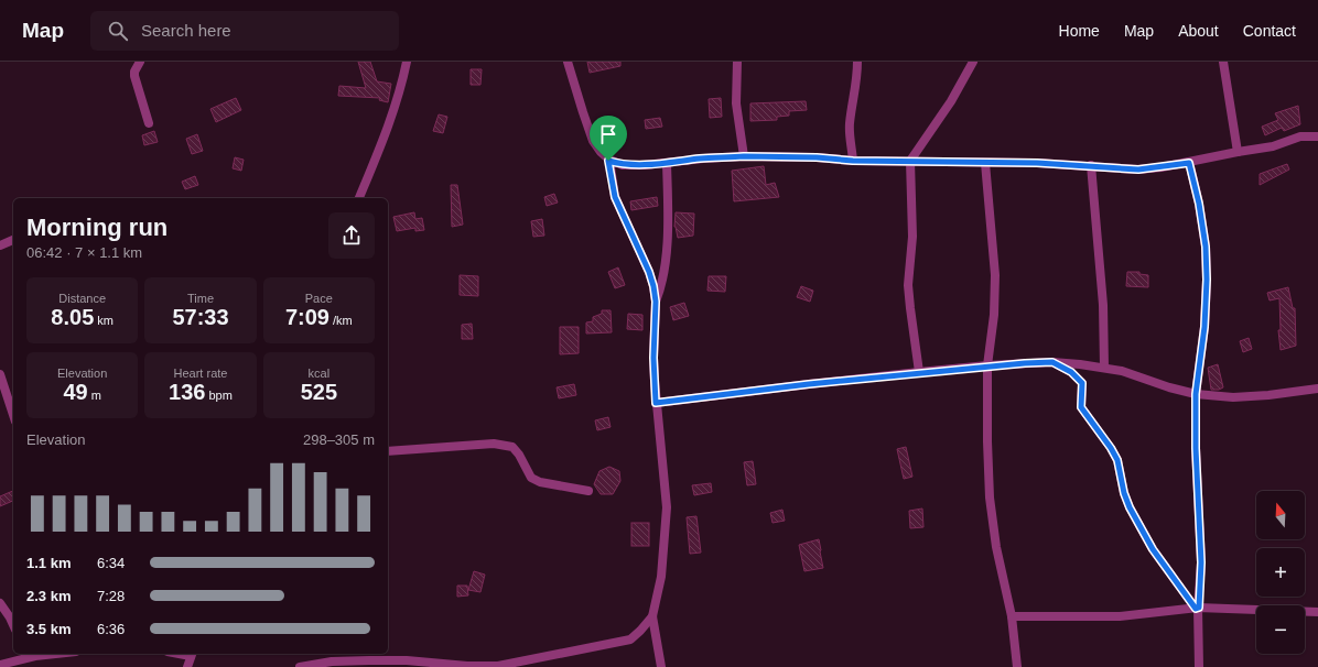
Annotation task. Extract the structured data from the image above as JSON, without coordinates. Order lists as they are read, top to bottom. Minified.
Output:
{"north":"top","page":{"header":"Map","search":"Search here","nav":["Home","Map","About","Contact"],"heading":["Morning run","06:42 · 7 × 1.1 km"],"stats":[["Distance","8.05 km"],["Time","57:33"],["Pace","7:09 /km"],["Elevation","49 m"],["Heart rate","136 bpm"],["kcal","525"]],"chart":["Elevation","298–305 m"],"map_buttons":["+","−"],"list":[{"name":"1.1 km","note":"6:34"},{"name":"2.3 km","note":"7:28"},{"name":"3.5 km","note":"6:36"}]}}
